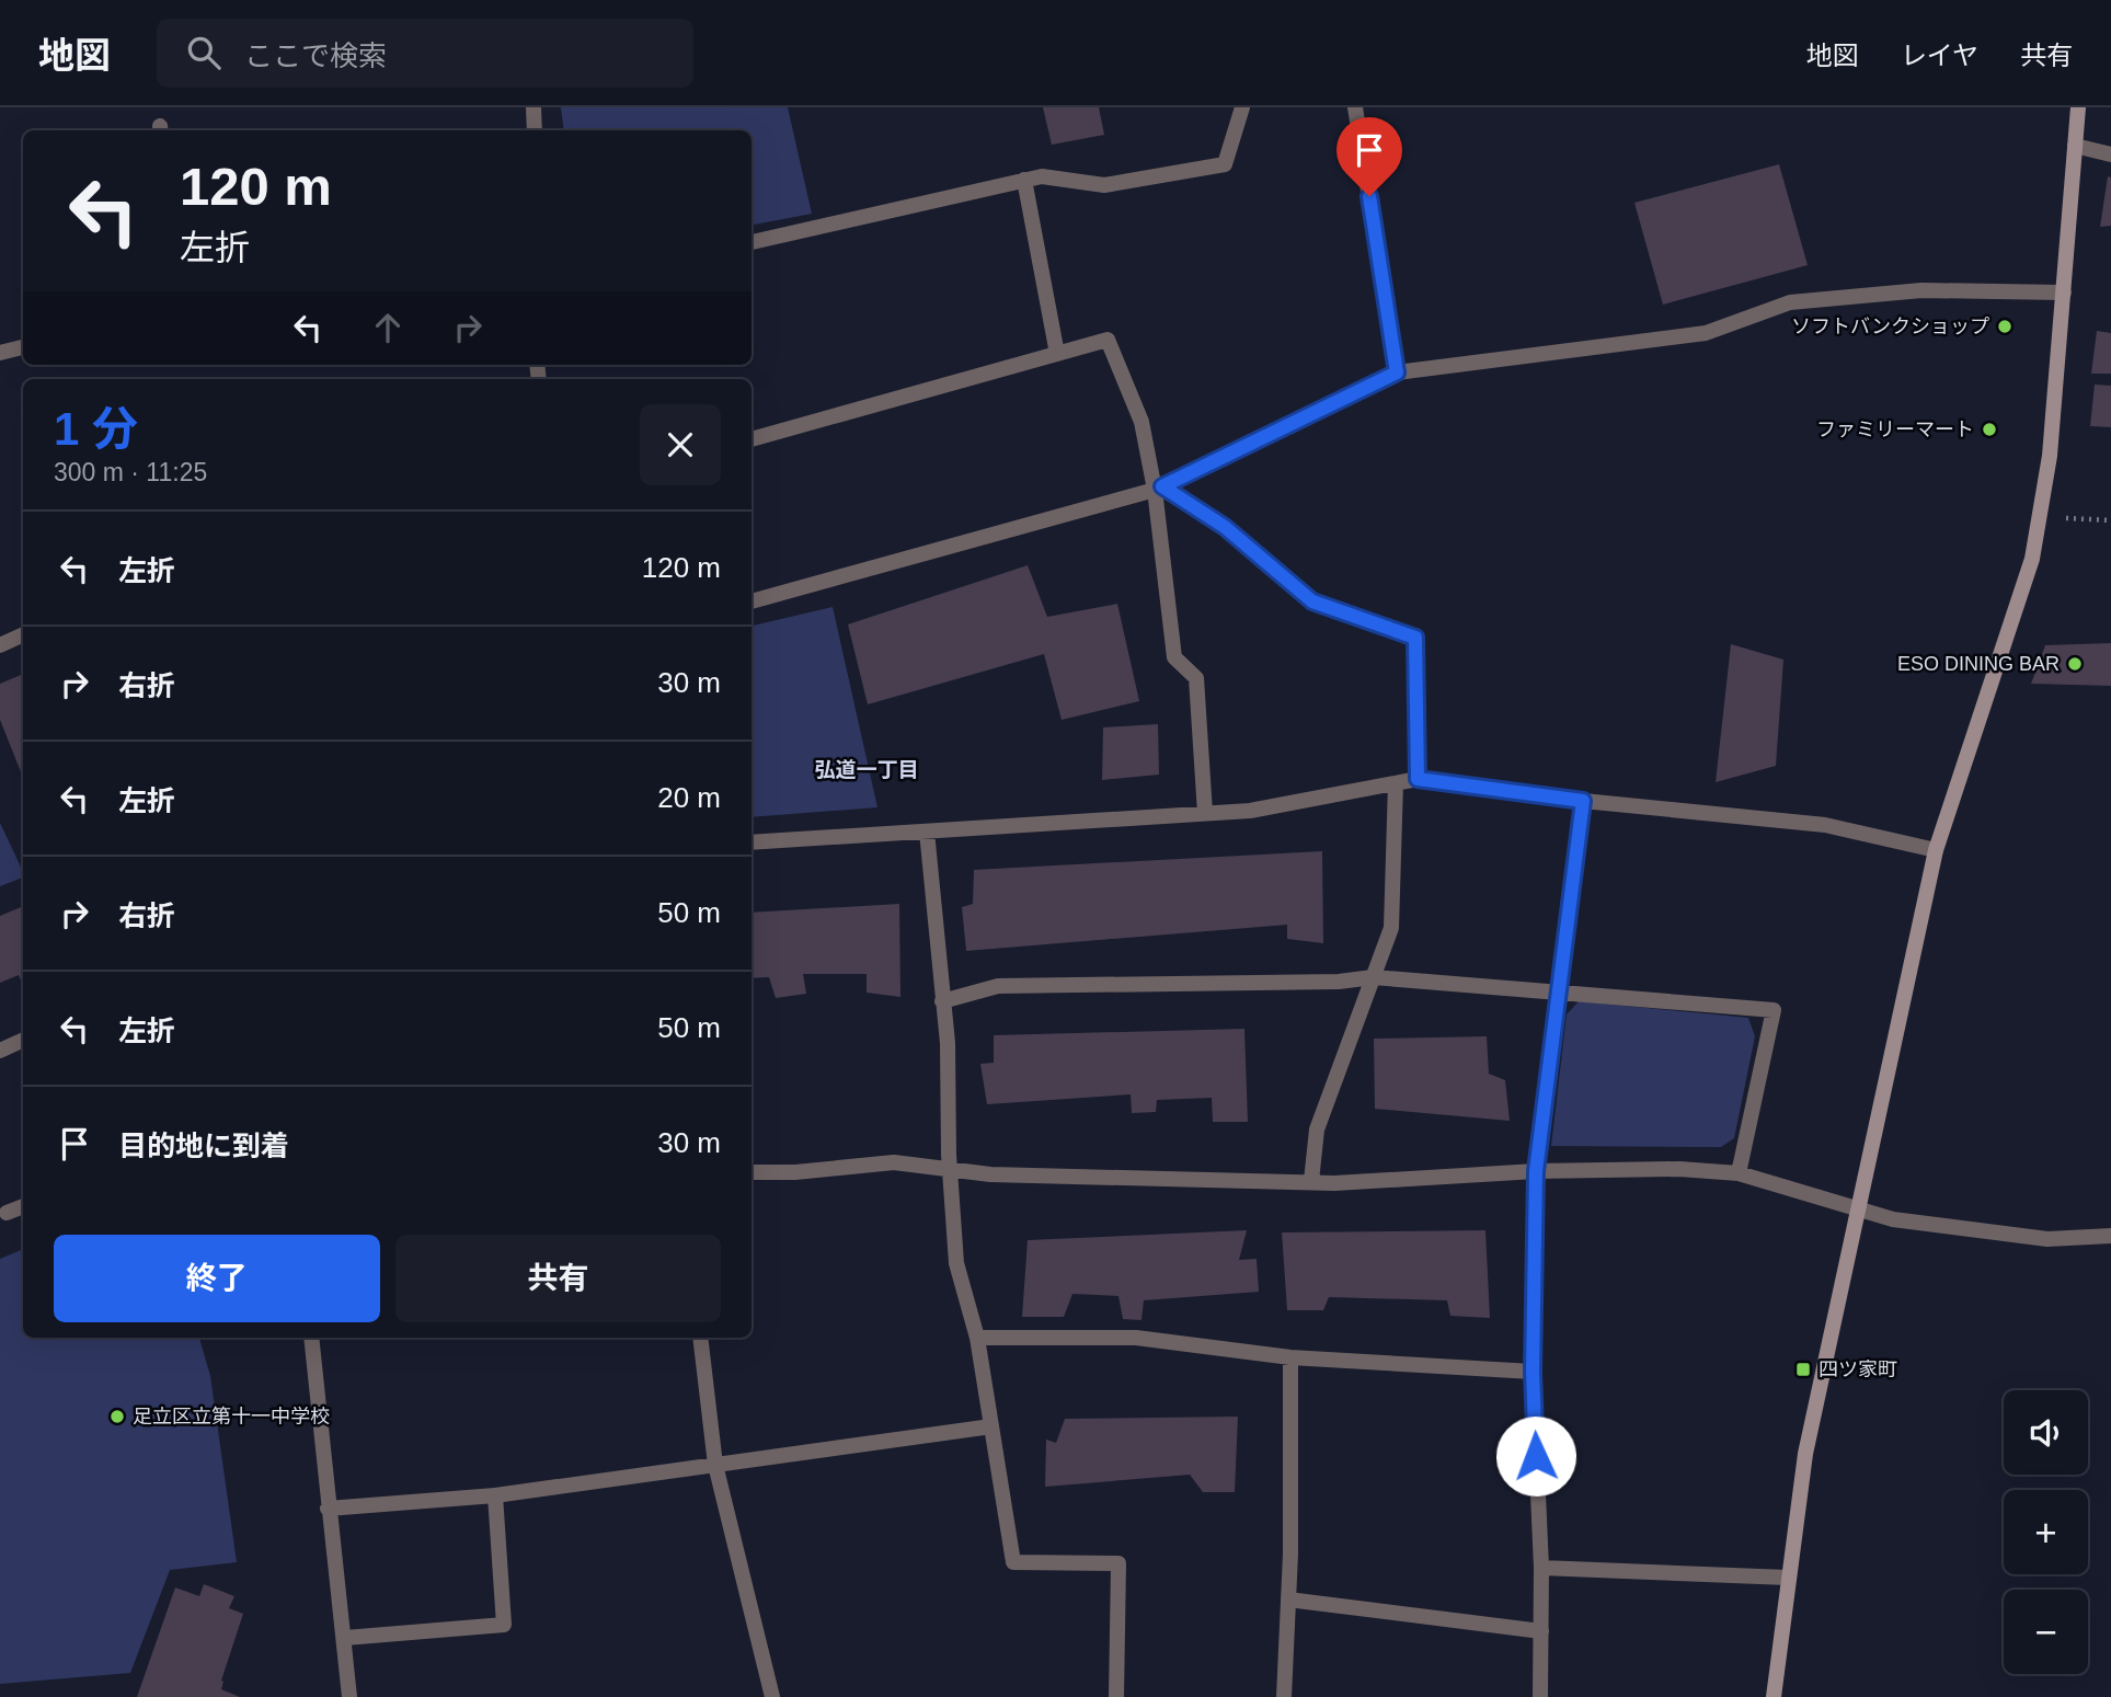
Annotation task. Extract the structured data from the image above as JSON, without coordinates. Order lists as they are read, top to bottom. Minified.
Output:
{"districts":["弘道一丁目"],"places":{"other":["ソフトバンクショップ","ファミリーマート","ESO DINING BAR","足立区立第十一中学校"],"transit":["四ツ家町"]},"page":{"header":"地図","search":"ここで検索","nav":["地図","レイヤ","共有"],"turn":["120 m","左折"],"heading":["1 分","300 m · 11:25"],"list":[{"name":"左折","value":"120 m"},{"name":"右折","value":"30 m"},{"name":"左折","value":"20 m"},{"name":"右折","value":"50 m"},{"name":"左折","value":"50 m"},{"name":"目的地に到着","value":"30 m"}],"buttons":["終了","共有"],"map_buttons":["+","−"]}}
